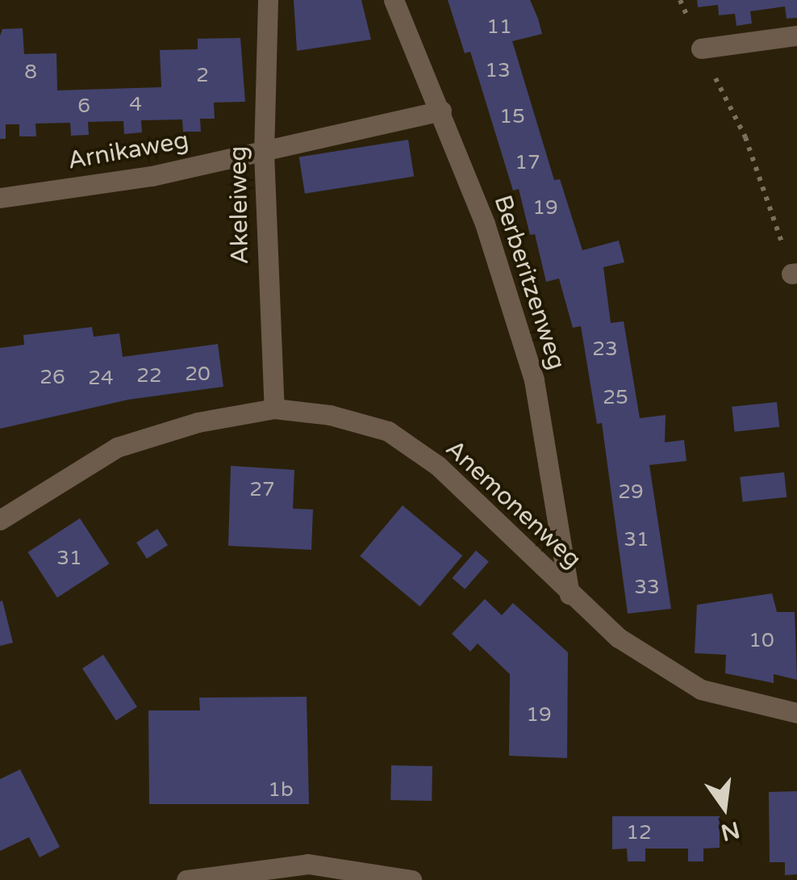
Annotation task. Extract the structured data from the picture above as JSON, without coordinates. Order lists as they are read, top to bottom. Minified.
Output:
{"streets":{"street":["Arnikaweg","Akeleiweg","Berberitzenweg","Anemonenweg"]},"crossings":[["Arnikaweg","Akeleiweg"],["Arnikaweg","Berberitzenweg"],["Akeleiweg","Anemonenweg"],["Berberitzenweg","Anemonenweg"]],"house_numbers":["11","13","8","2","4","6","15","17","19","23","20","22","26","24","25","27","29","31","31","33","10","19","1b","12"],"north":"bottom"}
